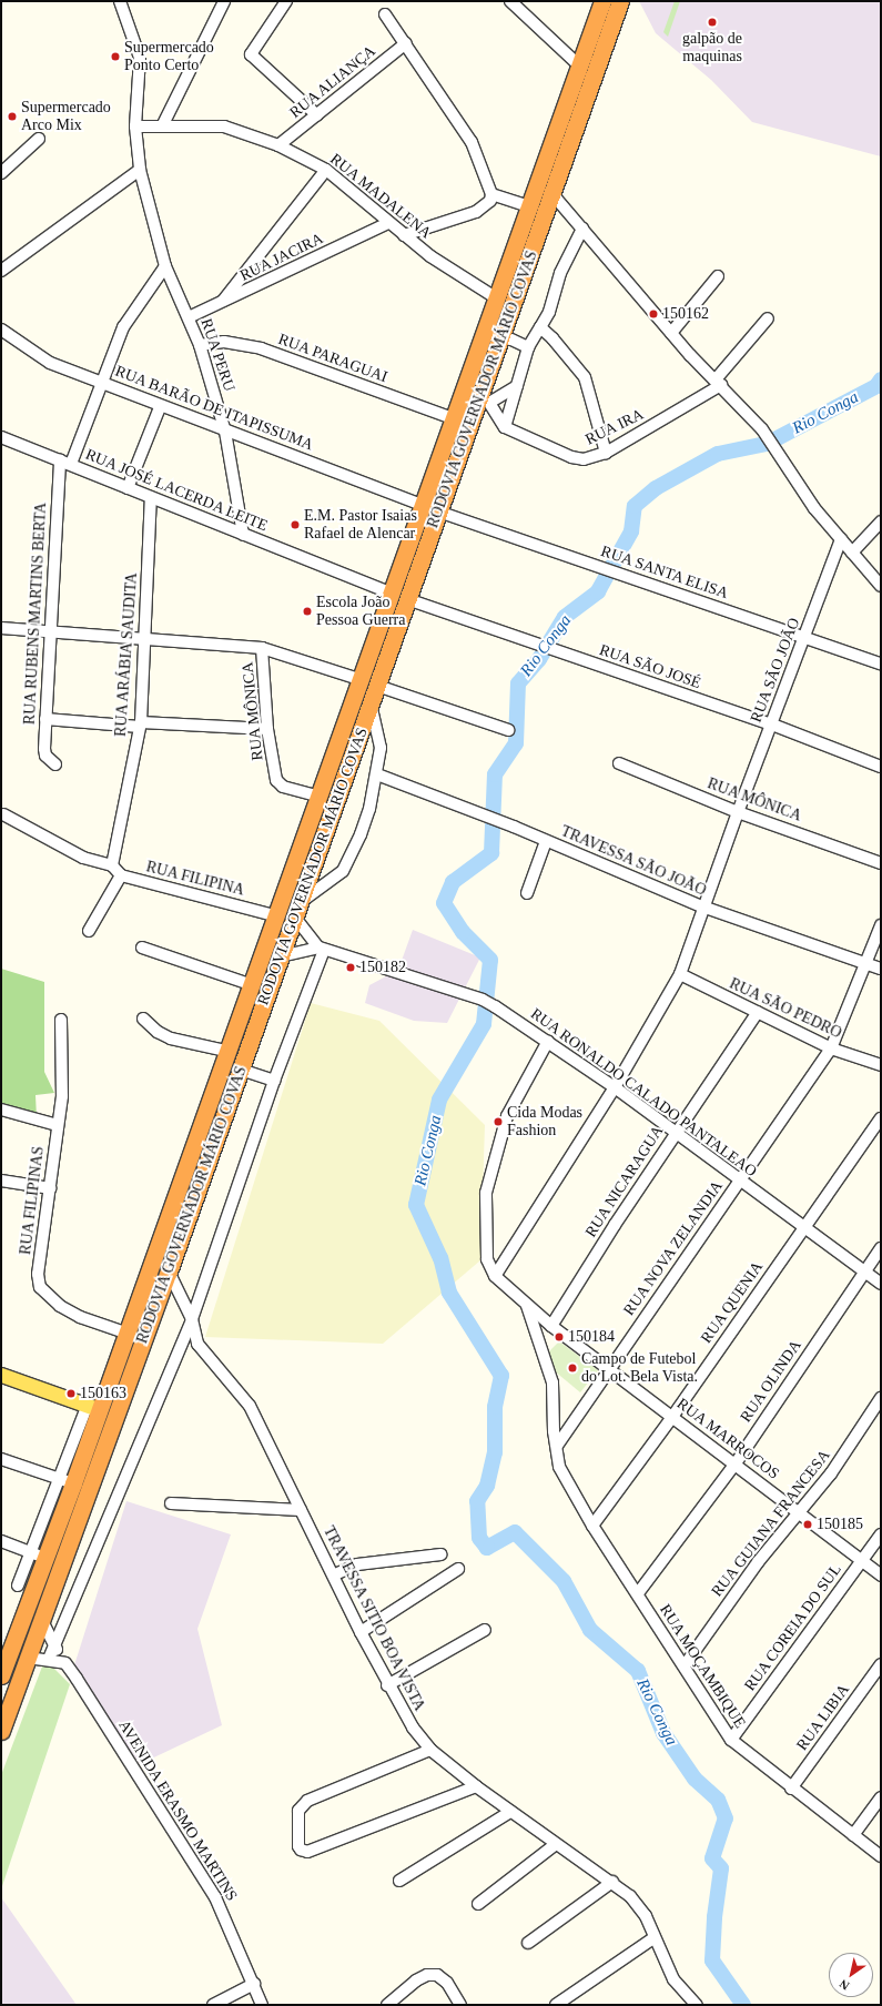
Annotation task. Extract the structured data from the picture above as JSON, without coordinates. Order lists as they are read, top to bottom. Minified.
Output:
{"streets":{"highway":["RODOVIA GOVERNADOR MÁRIO COVAS"],"street":["RUA ALIANÇA","RUA MADALENA","RUA JACIRA","RUA PERU","RUA PARAGUAI","RUA BARÃO DE ITAPISSUMA","RUA IRA","RUA JOSÉ LACERDA LEITE","RUA SANTA ELISA","RUA RUBENS MARTINS BERTA","RUA ARÁBIA SAUDITA","RUA SÃO JOSÉ","RUA SÃO JOÃO","RUA MÔNICA","TRAVESSA SÃO JOÃO","RUA FILIPINA","RUA SÃO PEDRO","RUA RONALDO CALADO PANTALEAO","RUA NICARAGUA","RUA FILIPINAS","RUA NOVA ZELANDIA","RUA QUENIA","RUA OLINDA","RUA MARROCOS","RUA GUIANA FRANCESA","TRAVESSA SITIO BOA VISTA","RUA COREIA DO SUL","RUA MOÇAMBIQUE","RUA LIBIA","AVENIDA ERASMO MARTINS"]},"crossings":[["RUA ALIANÇA","RUA MADALENA"],["RUA MADALENA","RUA JACIRA"],["RUA MADALENA","RUA PERU"],["RUA MADALENA","RODOVIA GOVERNADOR MÁRIO COVAS"],["RUA JACIRA","RUA PERU"],["RUA PERU","RUA PARAGUAI"],["RUA PERU","RUA BARÃO DE ITAPISSUMA"],["RUA PERU","RUA JOSÉ LACERDA LEITE"],["RUA PARAGUAI","RODOVIA GOVERNADOR MÁRIO COVAS"],["RODOVIA GOVERNADOR MÁRIO COVAS","RUA BARÃO DE ITAPISSUMA"],["RODOVIA GOVERNADOR MÁRIO COVAS","RUA JOSÉ LACERDA LEITE"],["RODOVIA GOVERNADOR MÁRIO COVAS","RUA SANTA ELISA"],["RODOVIA GOVERNADOR MÁRIO COVAS","RUA SÃO JOSÉ"],["RODOVIA GOVERNADOR MÁRIO COVAS","RUA MÔNICA"],["RODOVIA GOVERNADOR MÁRIO COVAS","RUA FILIPINA"],["RODOVIA GOVERNADOR MÁRIO COVAS","RUA FILIPINAS"],["RODOVIA GOVERNADOR MÁRIO COVAS","TRAVESSA SITIO BOA VISTA"],["RODOVIA GOVERNADOR MÁRIO COVAS","AVENIDA ERASMO MARTINS"],["RUA JOSÉ LACERDA LEITE","RUA RUBENS MARTINS BERTA"],["RUA JOSÉ LACERDA LEITE","RUA ARÁBIA SAUDITA"],["RUA SANTA ELISA","RUA SÃO JOÃO"],["RUA ARÁBIA SAUDITA","RUA FILIPINA"],["RUA SÃO JOSÉ","RUA SÃO JOÃO"],["RUA SÃO JOÃO","RUA MÔNICA"],["TRAVESSA SÃO JOÃO","RUA NOVA ZELANDIA"],["RUA SÃO PEDRO","RUA NICARAGUA"],["RUA SÃO PEDRO","RUA NOVA ZELANDIA"],["RUA RONALDO CALADO PANTALEAO","RUA NICARAGUA"],["RUA RONALDO CALADO PANTALEAO","RUA NOVA ZELANDIA"],["RUA RONALDO CALADO PANTALEAO","RUA QUENIA"],["RUA RONALDO CALADO PANTALEAO","RUA OLINDA"],["RUA RONALDO CALADO PANTALEAO","RUA MARROCOS"],["RUA NICARAGUA","RUA MARROCOS"],["RUA NOVA ZELANDIA","RUA MARROCOS"],["RUA NOVA ZELANDIA","RUA MOÇAMBIQUE"],["RUA QUENIA","RUA MARROCOS"],["RUA QUENIA","RUA MOÇAMBIQUE"],["RUA OLINDA","RUA MARROCOS"],["RUA OLINDA","RUA MOÇAMBIQUE"],["RUA MARROCOS","RUA GUIANA FRANCESA"],["RUA MARROCOS","RUA COREIA DO SUL"],["RUA MARROCOS","RUA MOÇAMBIQUE"],["RUA GUIANA FRANCESA","RUA MOÇAMBIQUE"],["RUA COREIA DO SUL","RUA MOÇAMBIQUE"],["RUA MOÇAMBIQUE","RUA LIBIA"]],"water":["Rio Conga"],"places":["galpão de maquinas","Supermercado Ponto Certo","Supermercado Arco Mix","150162","E.M. Pastor Isaias Rafael de Alencar","Escola João Pessoa Guerra","150182","Cida Modas Fashion","150184","Campo de Futebol do Lot. Bela Vista.","150163","150185"],"north":"bottom left"}
